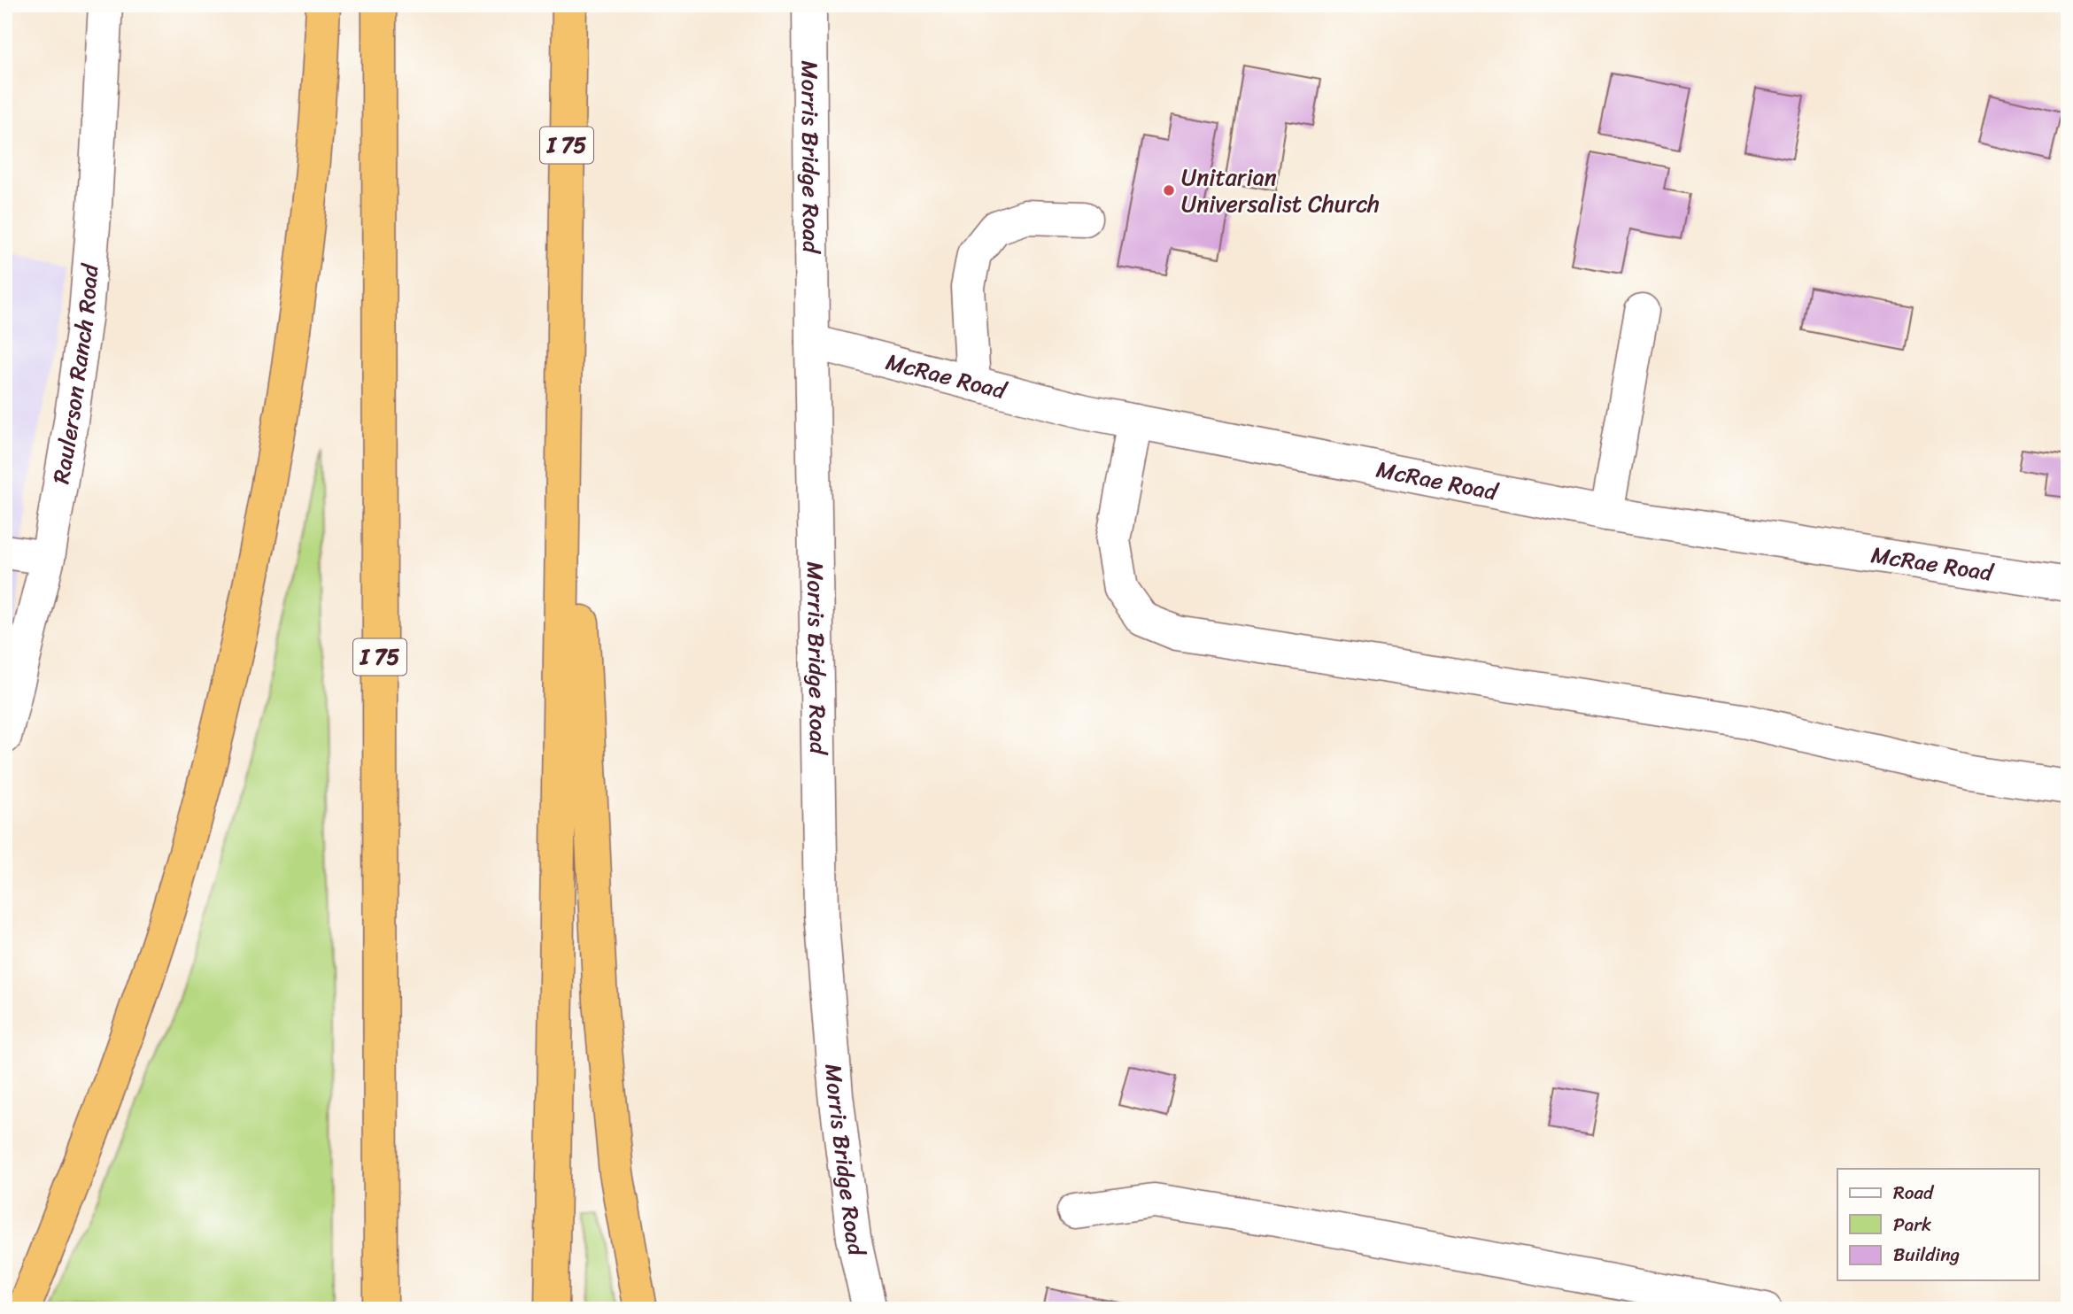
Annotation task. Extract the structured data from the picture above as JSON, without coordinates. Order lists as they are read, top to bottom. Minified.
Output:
{"streets":{"highway":["I 75"],"street":["Morris Bridge Road","Raulerson Ranch Road","McRae Road"]},"crossings":[["Morris Bridge Road","McRae Road"]],"places":["Unitarian Universalist Church"],"legend":["Road","Park","Building"]}
